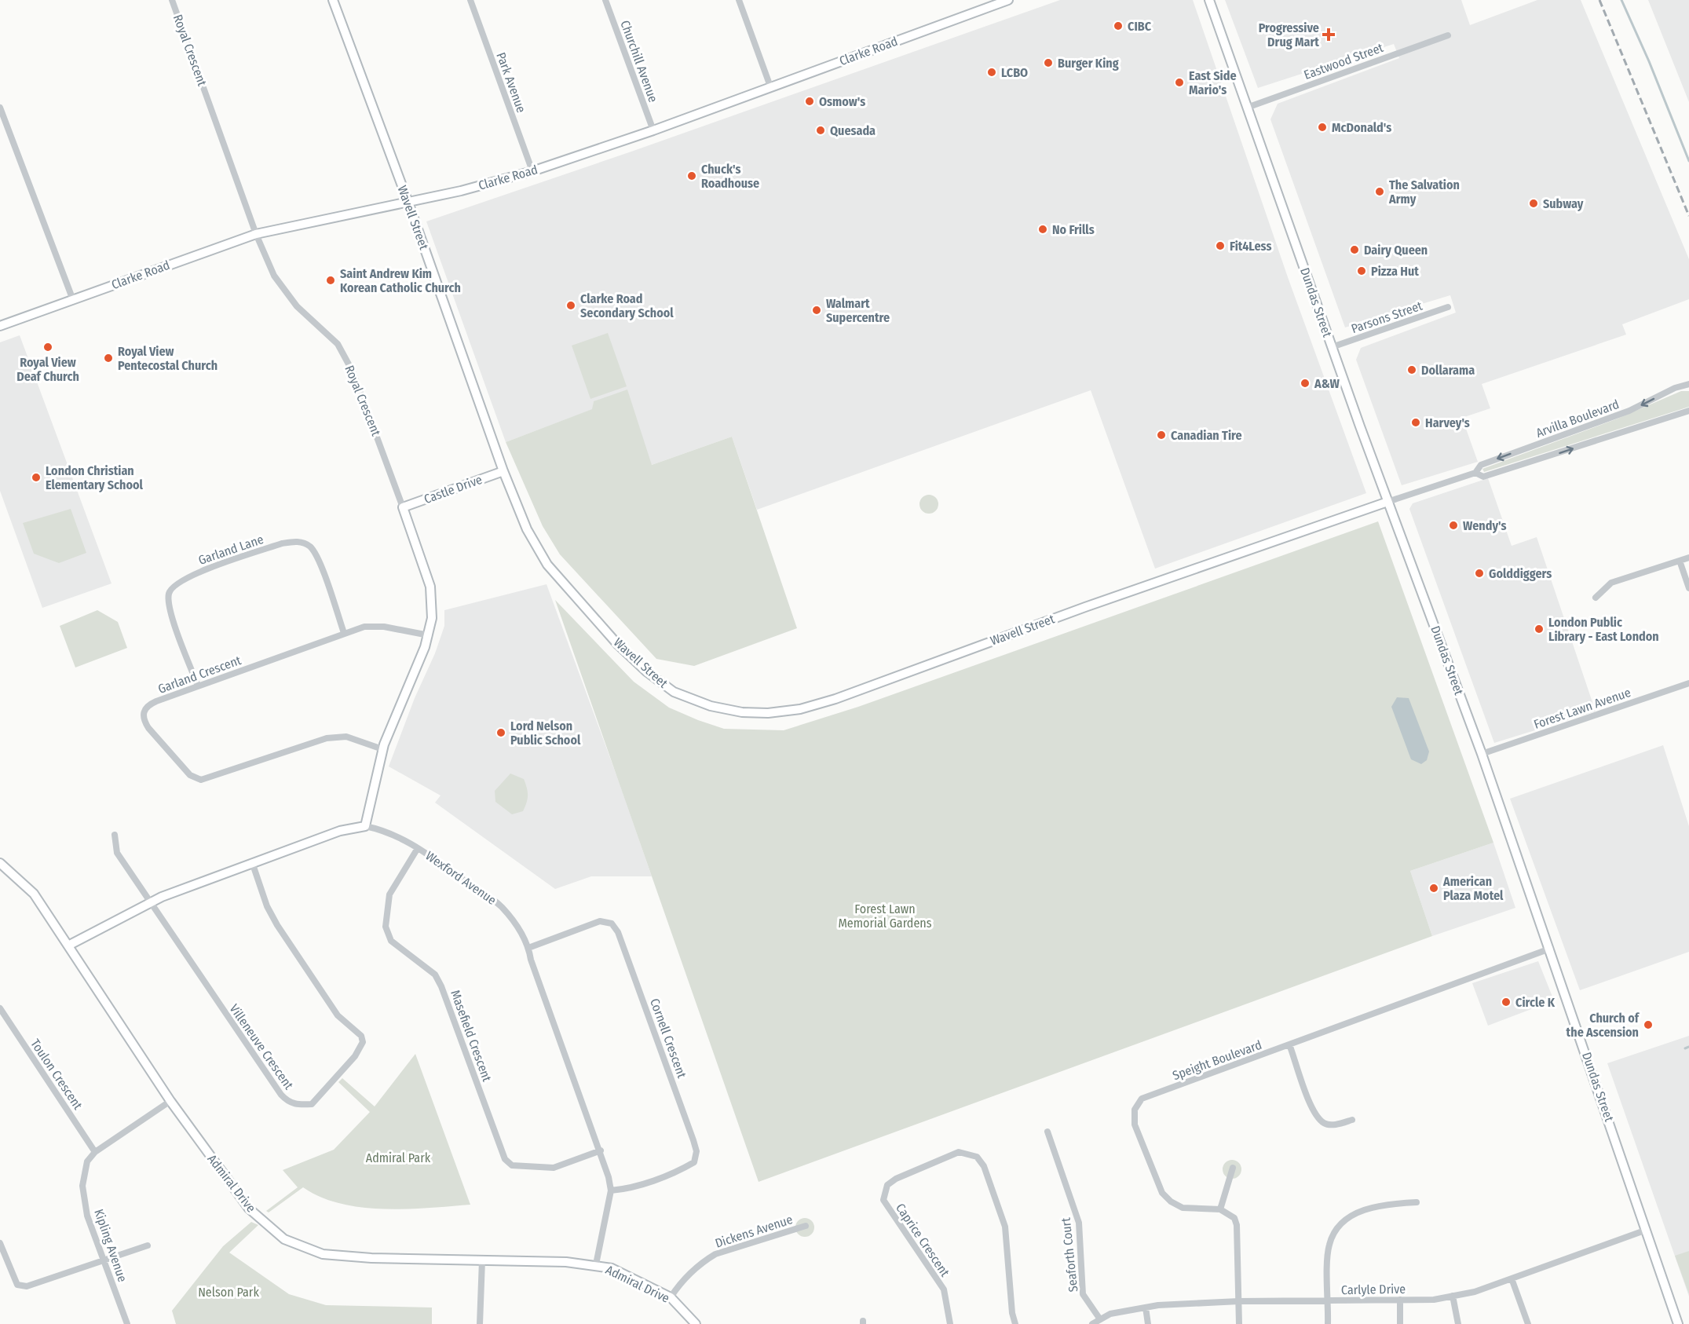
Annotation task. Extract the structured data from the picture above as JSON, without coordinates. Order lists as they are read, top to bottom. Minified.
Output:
{"streets":{"street":["Royal Crescent","Clarke Road","Churchill Avenue","Eastwood Street","Park Avenue","Wavell Street","Dundas Street","Parsons Street","Arvilla Boulevard","Castle Drive","Garland Lane","Garland Crescent","Forest Lawn Avenue","Wexford Avenue","Masefield Crescent","Cornell Crescent","Villeneuve Crescent","Speight Boulevard","Toulon Crescent","Admiral Drive","Dickens Avenue","Caprice Crescent","Kipling Avenue","Seaforth Court","Carlyle Drive"]},"crossings":[["Royal Crescent","Clarke Road"],["Royal Crescent","Castle Drive"],["Royal Crescent","Garland Crescent"],["Royal Crescent","Wexford Avenue"],["Clarke Road","Churchill Avenue"],["Clarke Road","Park Avenue"],["Clarke Road","Wavell Street"],["Eastwood Street","Dundas Street"],["Wavell Street","Dundas Street"],["Wavell Street","Arvilla Boulevard"],["Wavell Street","Castle Drive"],["Dundas Street","Parsons Street"],["Dundas Street","Arvilla Boulevard"],["Dundas Street","Forest Lawn Avenue"],["Dundas Street","Speight Boulevard"],["Dundas Street","Carlyle Drive"],["Garland Lane","Garland Crescent"],["Wexford Avenue","Masefield Crescent"],["Wexford Avenue","Cornell Crescent"],["Wexford Avenue","Villeneuve Crescent"],["Wexford Avenue","Admiral Drive"],["Toulon Crescent","Kipling Avenue"],["Admiral Drive","Dickens Avenue"],["Admiral Drive","Kipling Avenue"],["Seaforth Court","Carlyle Drive"]],"parks":["Forest Lawn Memorial Gardens","Admiral Park","Nelson Park"],"places":{"other":["CIBC","Burger King","LCBO","East Side Mario's","Osmow's","McDonald's","Quesada","Chuck's Roadhouse","The Salvation Army","Subway","No Frills","Fit4Less","Dairy Queen","Pizza Hut","Saint Andrew Kim Korean Catholic Church","Clarke Road Secondary School","Walmart Supercentre","Royal View Deaf Church","Royal View Pentecostal Church","Dollarama","A&W","Harvey's","Canadian Tire","London Christian Elementary School","Wendy's","Golddiggers","London Public Library - East London","Lord Nelson Public School","American Plaza Motel","Circle K","Church of the Ascension"],"health":["Progressive Drug Mart"]}}
